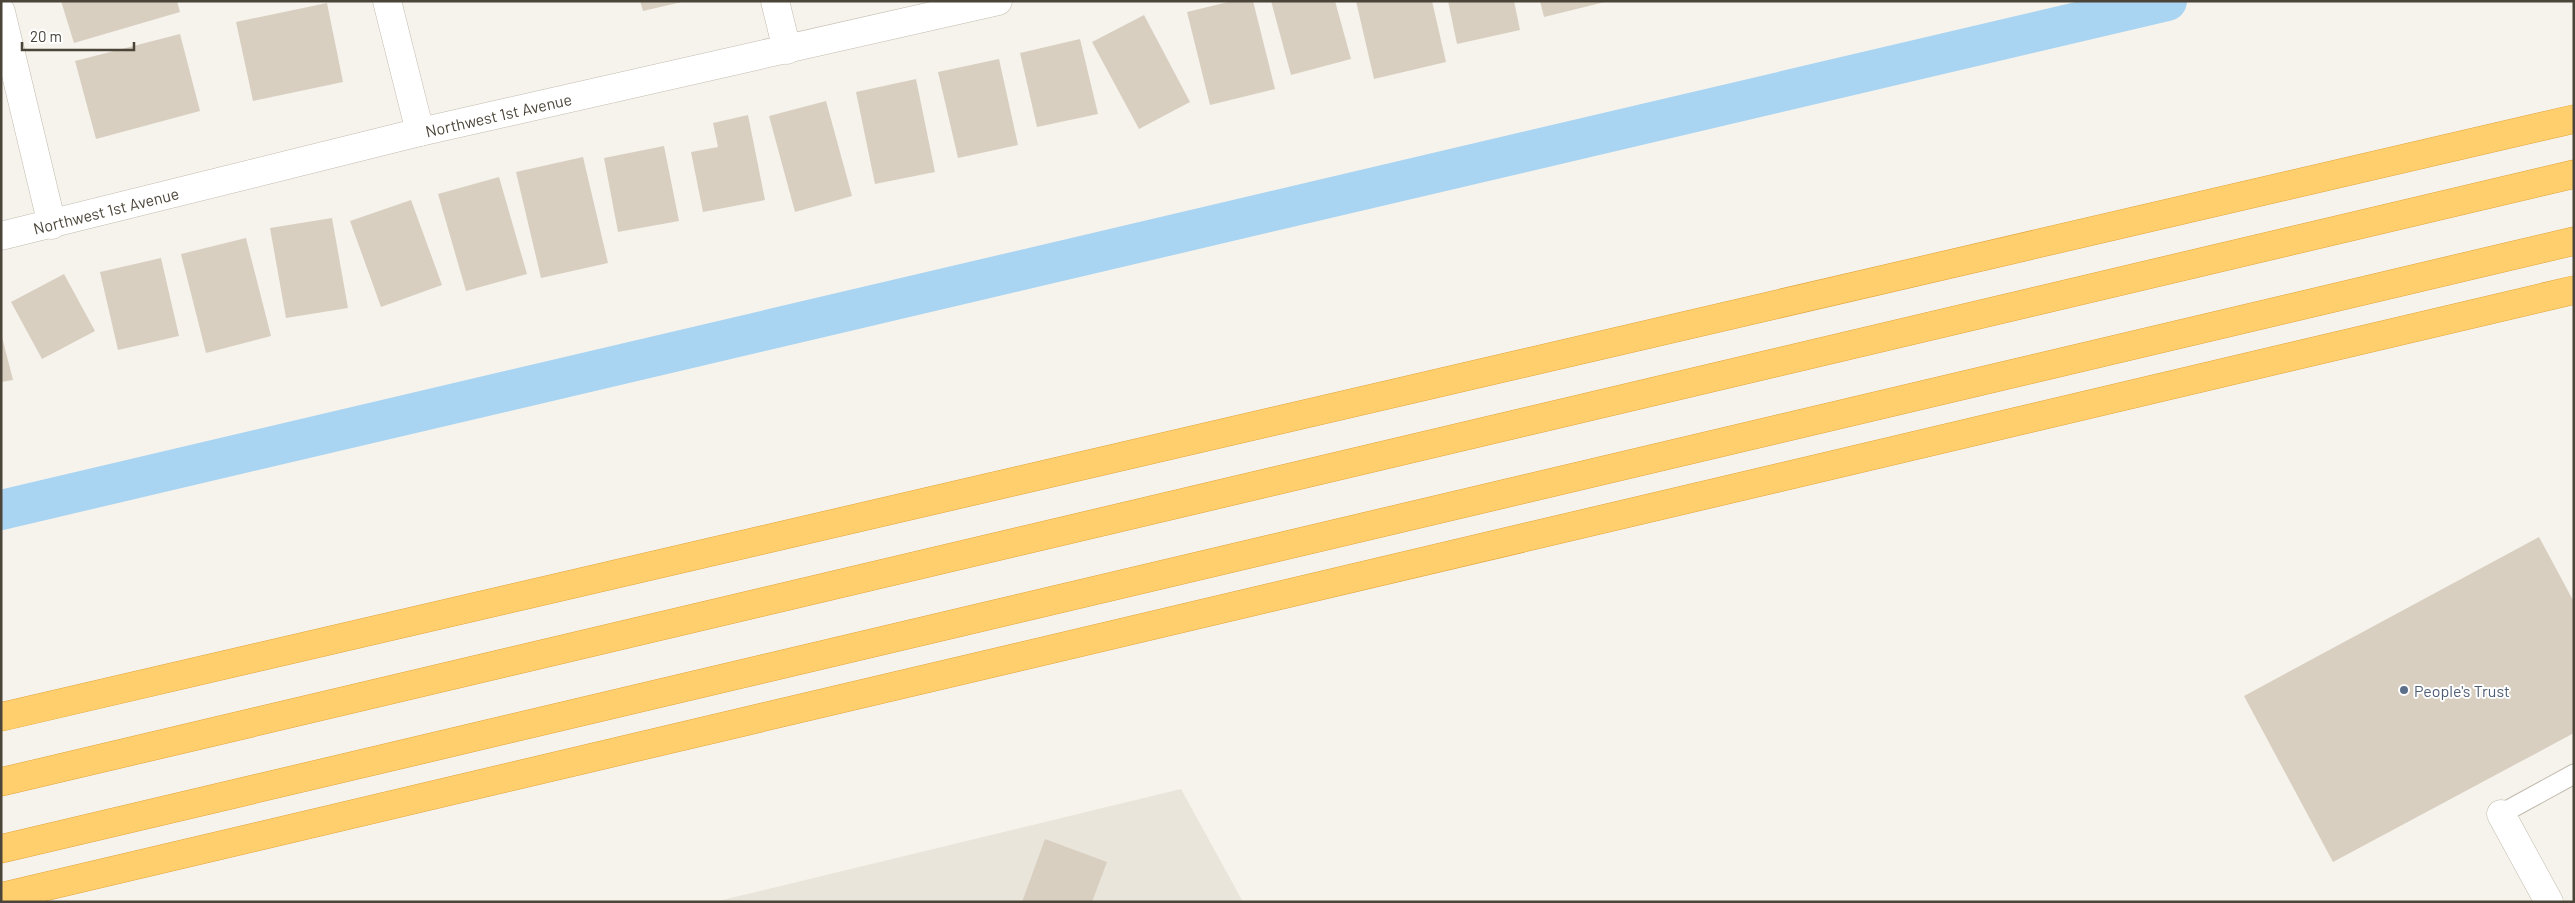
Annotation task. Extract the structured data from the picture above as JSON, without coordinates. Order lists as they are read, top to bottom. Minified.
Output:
{"streets":{"street":["Northwest 1st Avenue"]},"places":["People's Trust"],"scale_bar":"20 m"}
